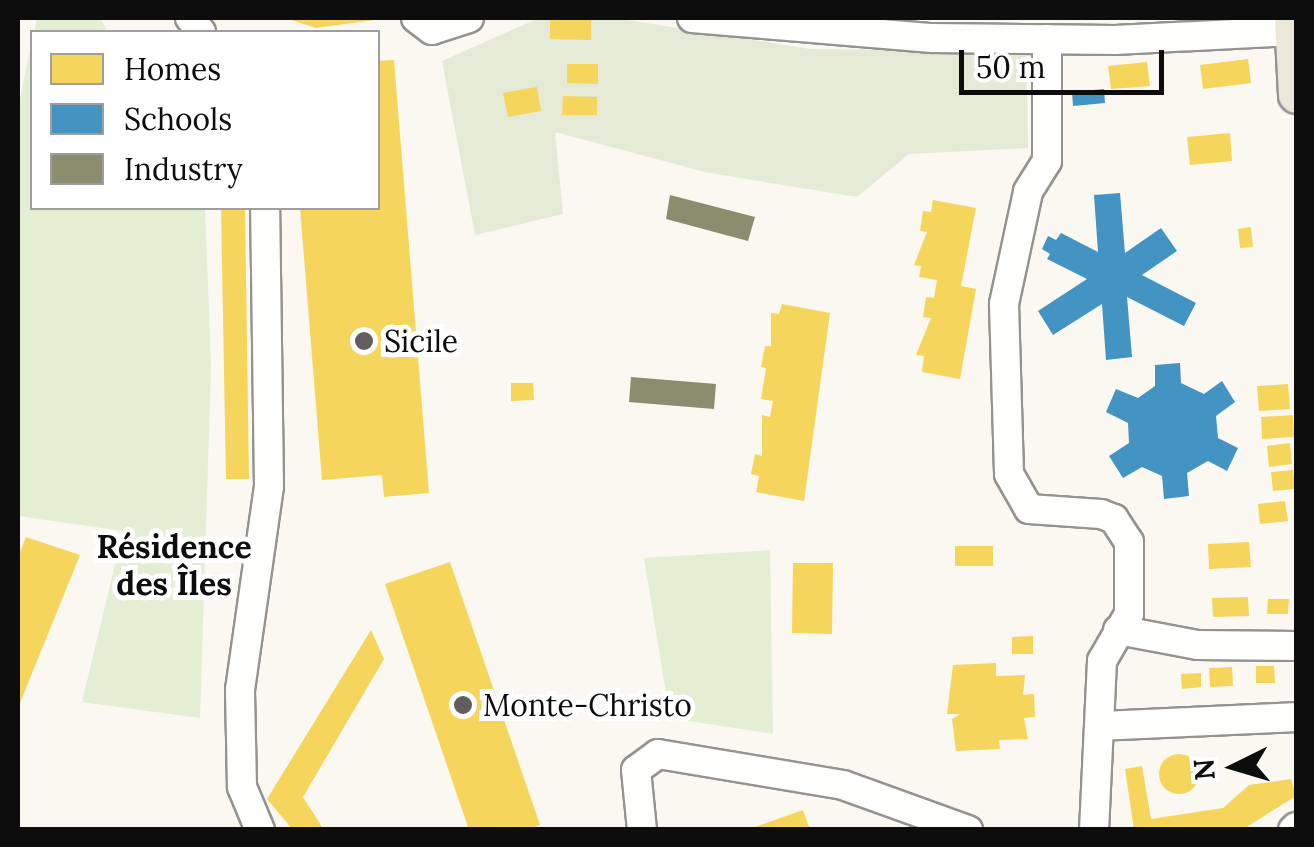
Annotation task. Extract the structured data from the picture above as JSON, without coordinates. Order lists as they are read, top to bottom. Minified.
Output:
{"districts":["Résidence des Îles"],"places":["Sicile","Monte-Christo"],"legend":["Homes","Schools","Industry"],"scale_bar":"50 m","north":"left"}
